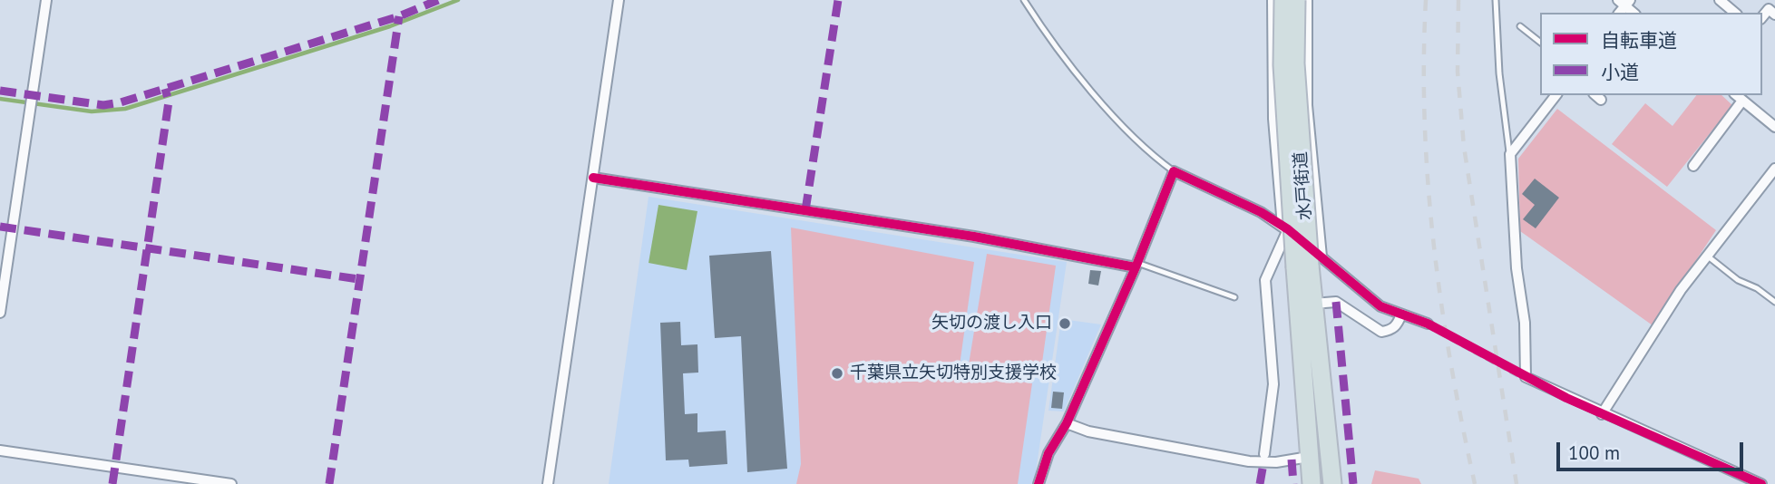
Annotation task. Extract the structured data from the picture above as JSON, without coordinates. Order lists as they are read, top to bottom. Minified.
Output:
{"streets":{"highway":["水戸街道"]},"places":["矢切の渡し入口","千葉県立矢切特別支援学校"],"legend":["自転車道","小道"],"scale_bar":"100 m"}
